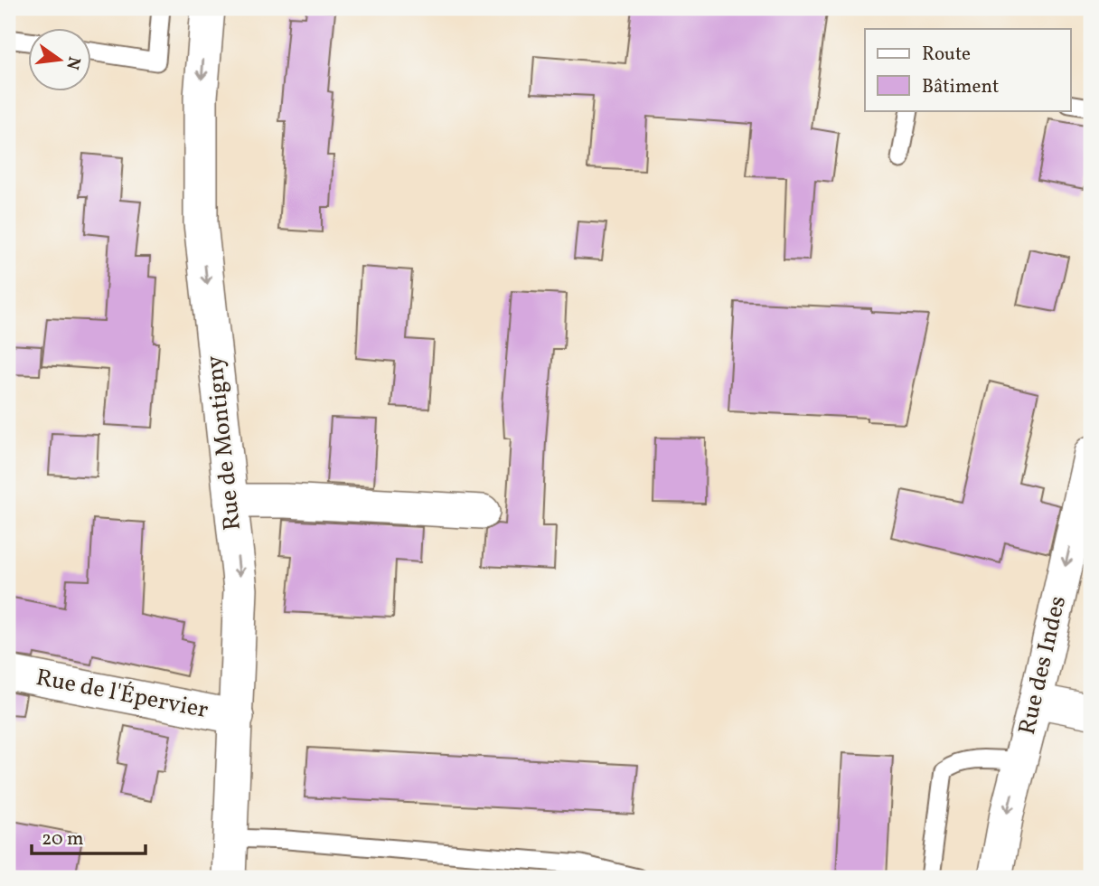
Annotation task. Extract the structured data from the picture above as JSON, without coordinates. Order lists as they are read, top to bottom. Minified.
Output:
{"streets":{"street":["Rue de Montigny","Rue des Indes","Rue de l'Épervier"]},"crossings":[["Rue de Montigny","Rue de l'Épervier"]],"one_way":["Rue de Montigny","Rue des Indes"],"legend":["Route","Bâtiment"],"scale_bar":"20 m","north":"right"}
